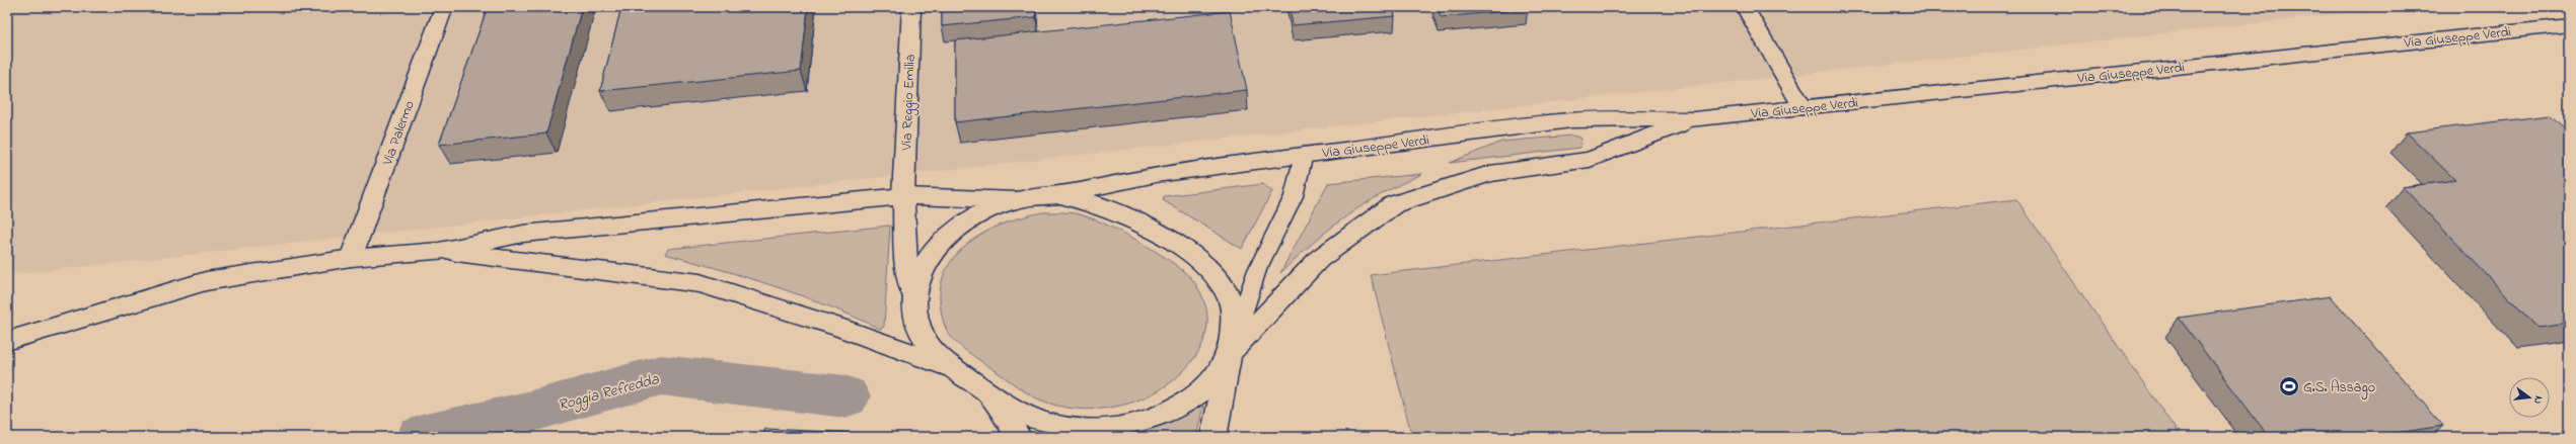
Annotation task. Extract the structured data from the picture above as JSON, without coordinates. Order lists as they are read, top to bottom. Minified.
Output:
{"streets":{"main road":["Via Giuseppe Verdi","Via Reggio Emilia","Via Palermo"]},"water":["Roggia Refredda"],"places":{"sports":["G.S. Assago"]},"north":"right"}
